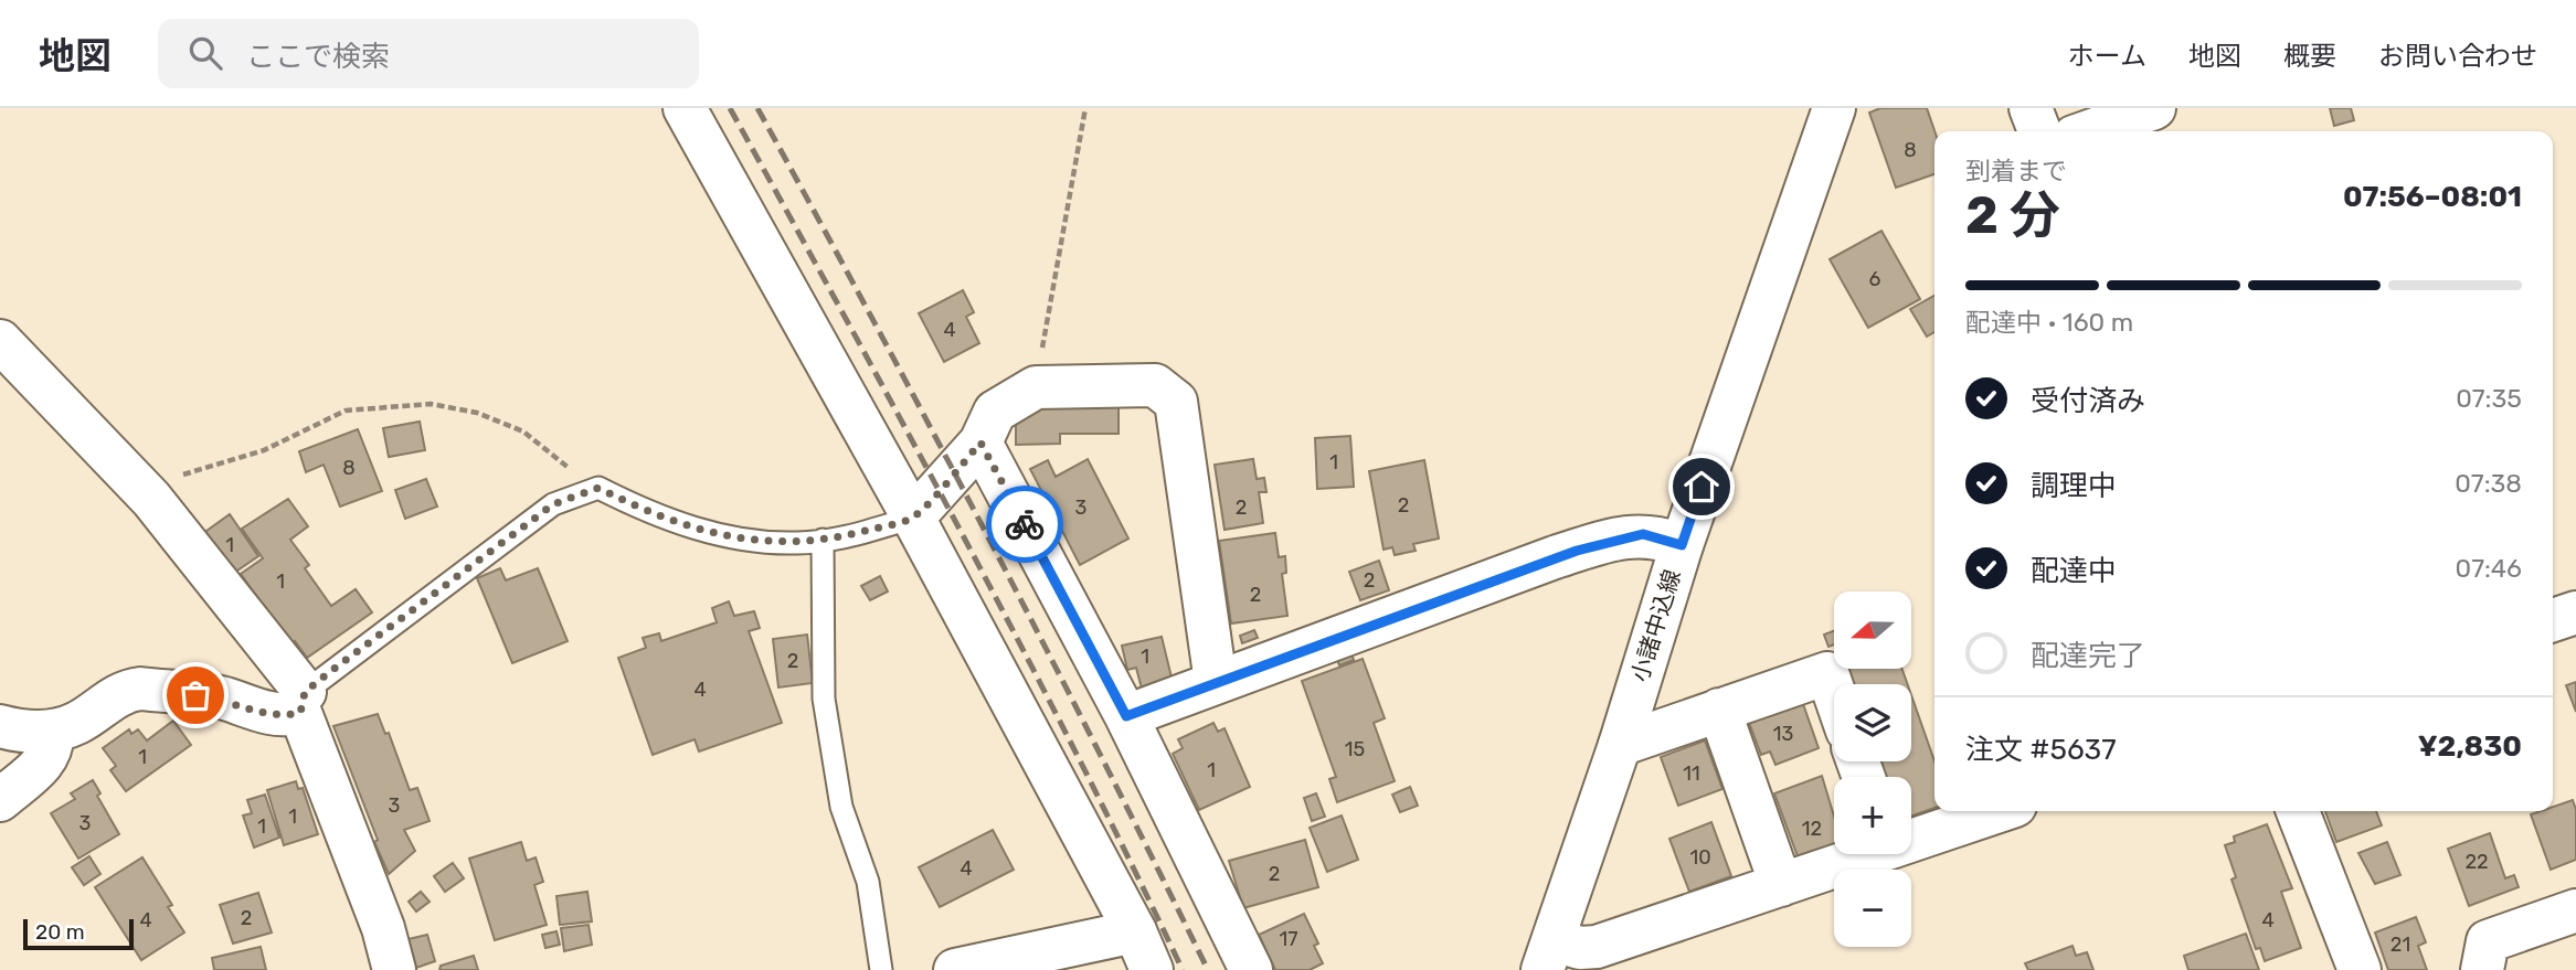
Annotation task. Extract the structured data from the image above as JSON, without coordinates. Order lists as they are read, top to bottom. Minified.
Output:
{"streets":{"street":["小諸中込線"]},"house_numbers":["8","6","4","1","8","2","3","2","1","2","1","2","1","2","4","13","15","1","1","11","3","1","3","1","12","10","22","4","2","2","4","4","17","21"],"scale_bar":"20 m","north":"left","page":{"header":"地図","search":"ここで検索","nav":["ホーム","地図","概要","お問い合わせ"],"heading":["2 分","到着まで","07:56–08:01"],"panel":["注文 #5637","¥2,830"],"bar":"配達中 · 160 m","list":[["受付済み","07:35"],["調理中","07:38"],["配達中","07:46"],"配達完了"],"map_buttons":["+","−"],"scale":"20 m"}}
